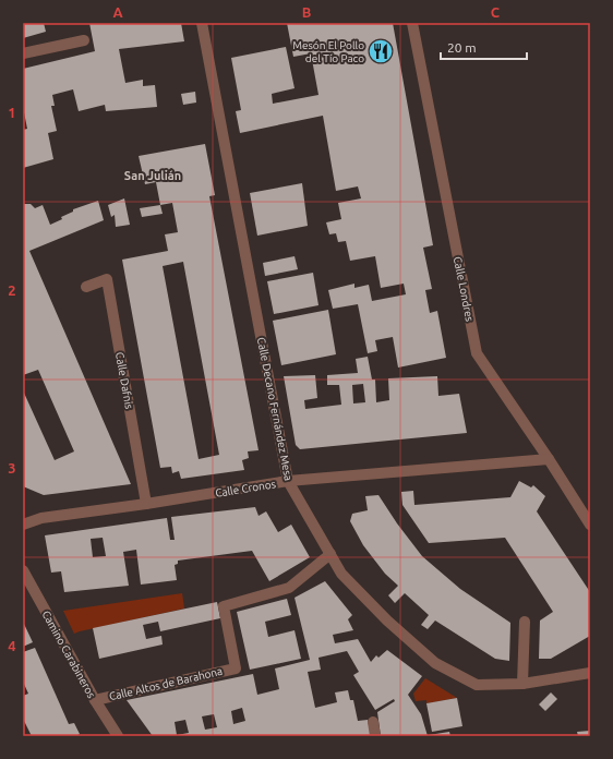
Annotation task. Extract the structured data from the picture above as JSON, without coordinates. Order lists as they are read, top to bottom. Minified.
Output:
{"streets":{"street":["Calle Londres","Calle Dafnis","Calle Decano Fernández Mesa","Calle Cronos","Camino Carabineros","Calle Altos de Barahona"]},"crossings":[["Calle Londres","Calle Cronos"],["Calle Dafnis","Calle Cronos"],["Calle Decano Fernández Mesa","Calle Cronos"],["Calle Decano Fernández Mesa","Calle Altos de Barahona"],["Camino Carabineros","Calle Altos de Barahona"]],"districts":["San Julián"],"places":{"restaurant":["Mesón El Pollo del Tío Paco"]},"scale_bar":"20 m","grid":{"columns":["A","B","C"],"rows":["1","2","3","4"]}}
